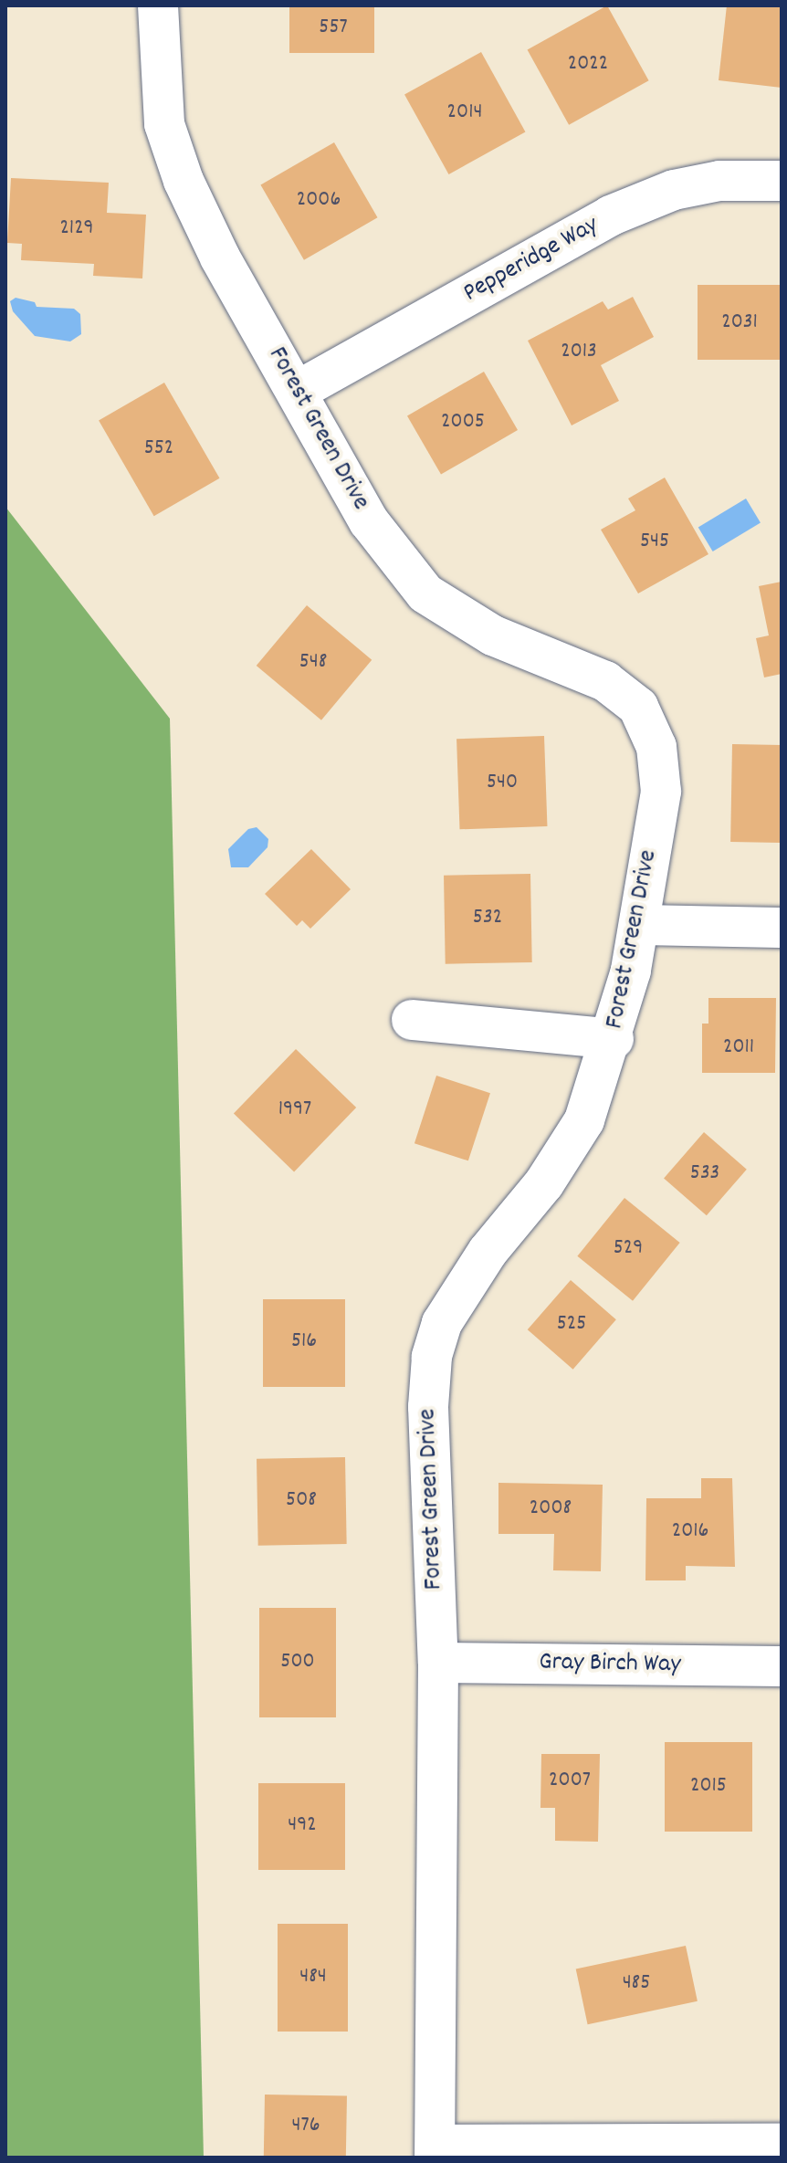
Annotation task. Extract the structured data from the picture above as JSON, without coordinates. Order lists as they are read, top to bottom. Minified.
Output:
{"streets":{"street":["Pepperidge Way","Forest Green Drive","Gray Birch Way"]},"crossings":[["Pepperidge Way","Forest Green Drive"],["Forest Green Drive","Gray Birch Way"]],"house_numbers":["557","2022","2014","2006","2129","2031","2013","2005","552","545","548","540","532","2011","1997","533","529","525","516","508","2008","2016","500","2007","2015","492","484","485","476"]}
